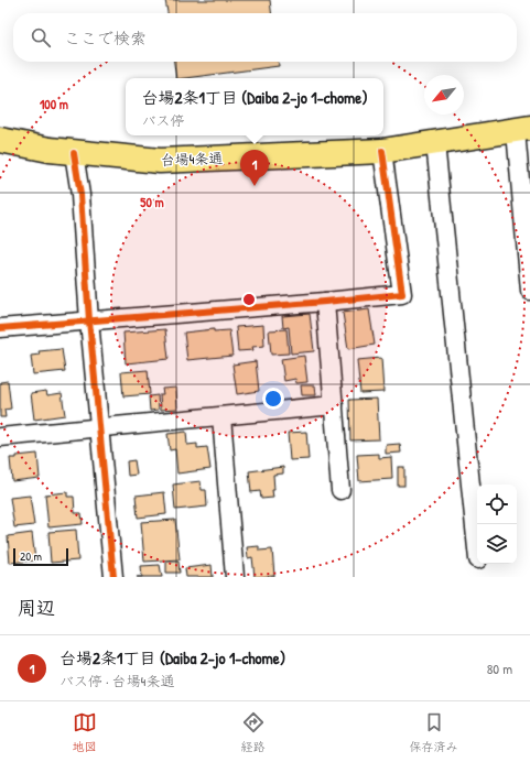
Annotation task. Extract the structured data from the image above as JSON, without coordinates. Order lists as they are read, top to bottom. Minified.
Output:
{"streets":{"highway":["台場4条通"]},"scale_bar":"20 m","north":"bottom left","page":{"search":"ここで検索","popup":["台場2条1丁目 (Daiba 2-jo 1-chome)","バス停"],"pins":"1","scale":"20 m","heading":"周辺","list":[{"mark":"1","name":"台場2条1丁目 (Daiba 2-jo 1-chome)","note":"バス停 · 台場4条通","value":"80 m"}],"nav":["地図","経路","保存済み"]},"rings":["100 m","50 m"]}
